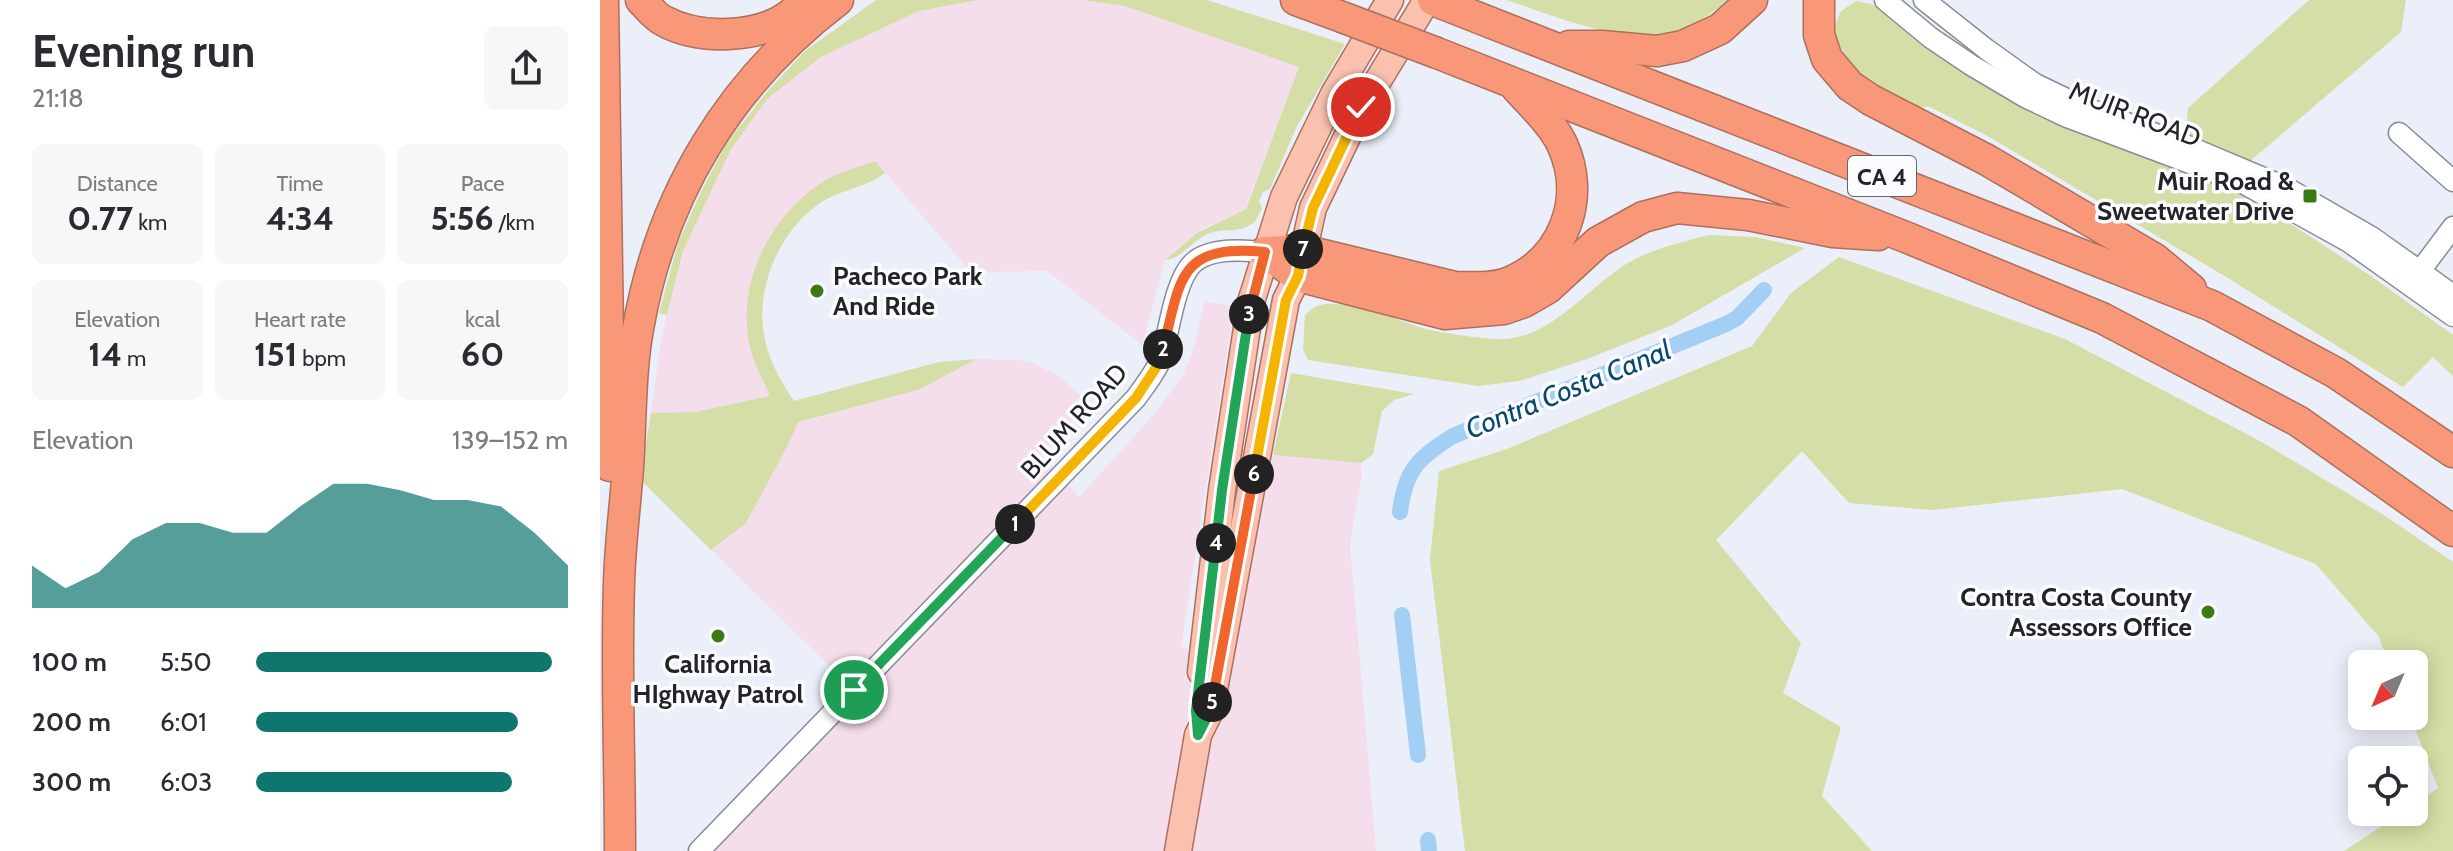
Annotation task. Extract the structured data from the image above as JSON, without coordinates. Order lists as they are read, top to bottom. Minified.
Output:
{"streets":{"highway":["CA 4"],"street":["MUIR ROAD","BLUM ROAD"]},"water":["Contra Costa Canal"],"places":{"transit":["Muir Road & Sweetwater Drive"],"other":["Pacheco Park And Ride","Contra Costa County Assessors Office","California HIghway Patrol"]},"north":"bottom left","page":{"heading":["Evening run","21:18"],"stats":[["Distance","0.77 km"],["Time","4:34"],["Pace","5:56 /km"],["Elevation","14 m"],["Heart rate","151 bpm"],["kcal","60"]],"pins":["7","3","2","6","1","4","5"],"chart":["Elevation","139–152 m"],"list":[{"name":"100 m","note":"5:50"},{"name":"200 m","note":"6:01"},{"name":"300 m","note":"6:03"}]}}
